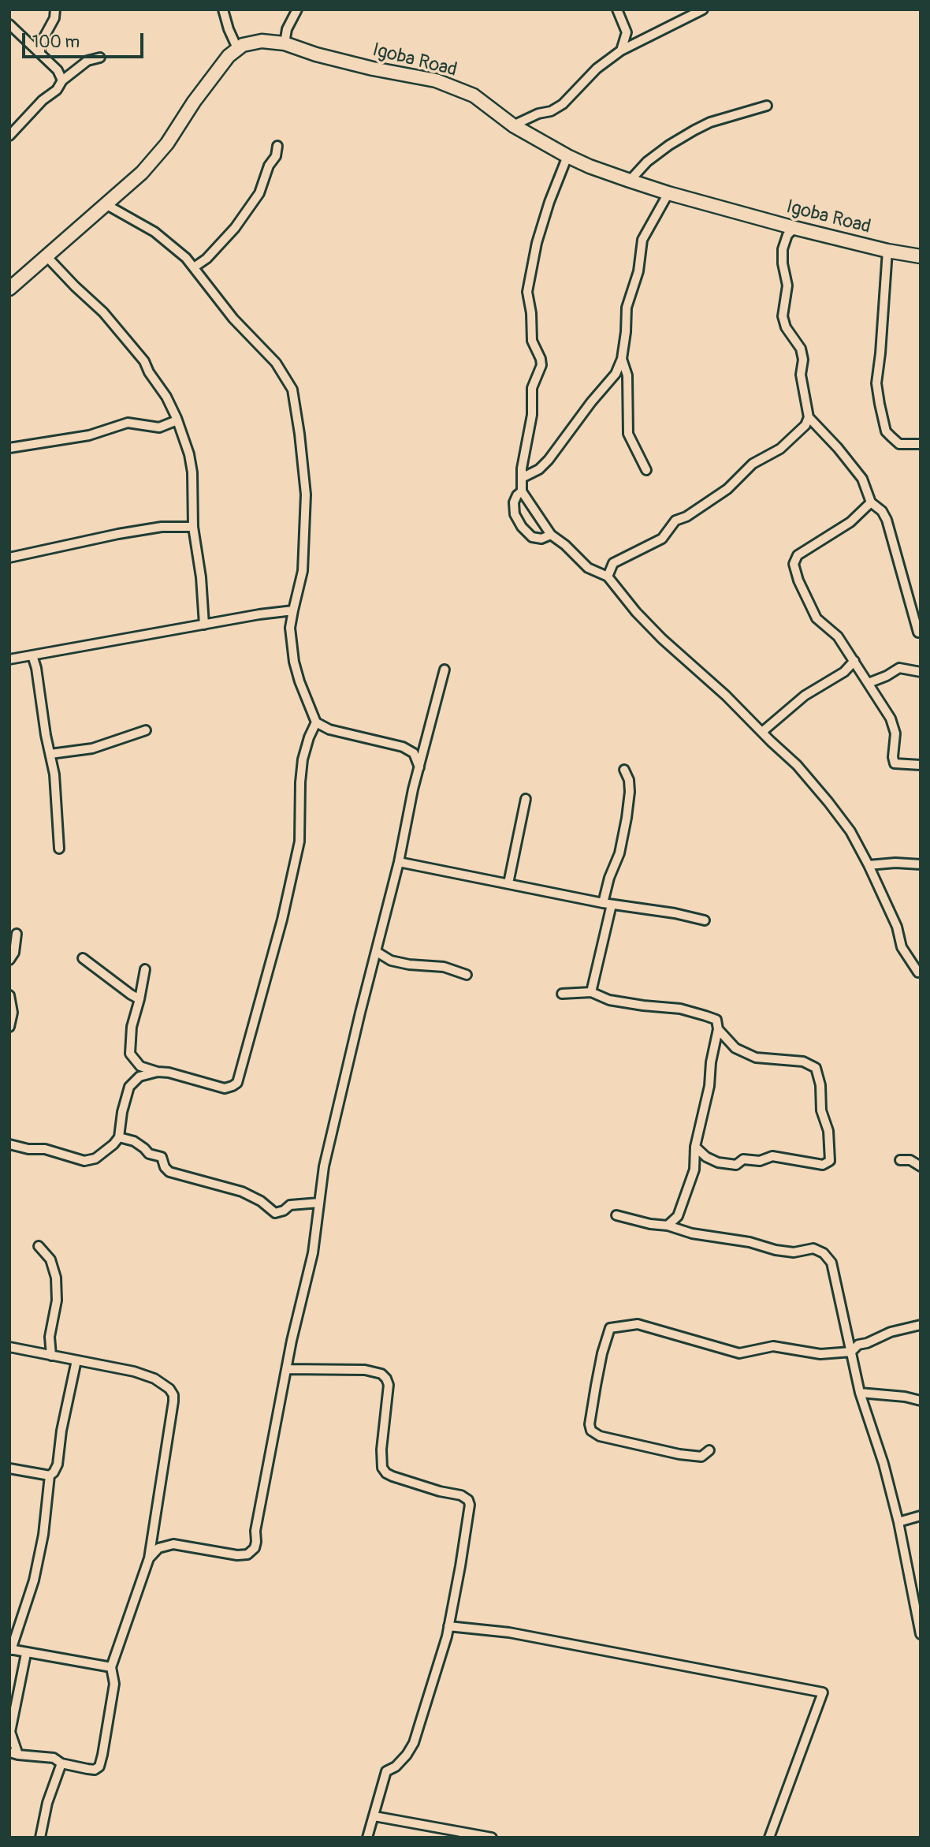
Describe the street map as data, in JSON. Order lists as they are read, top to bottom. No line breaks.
{"streets":{"street":["Igoba Road"]},"scale_bar":"100 m"}
